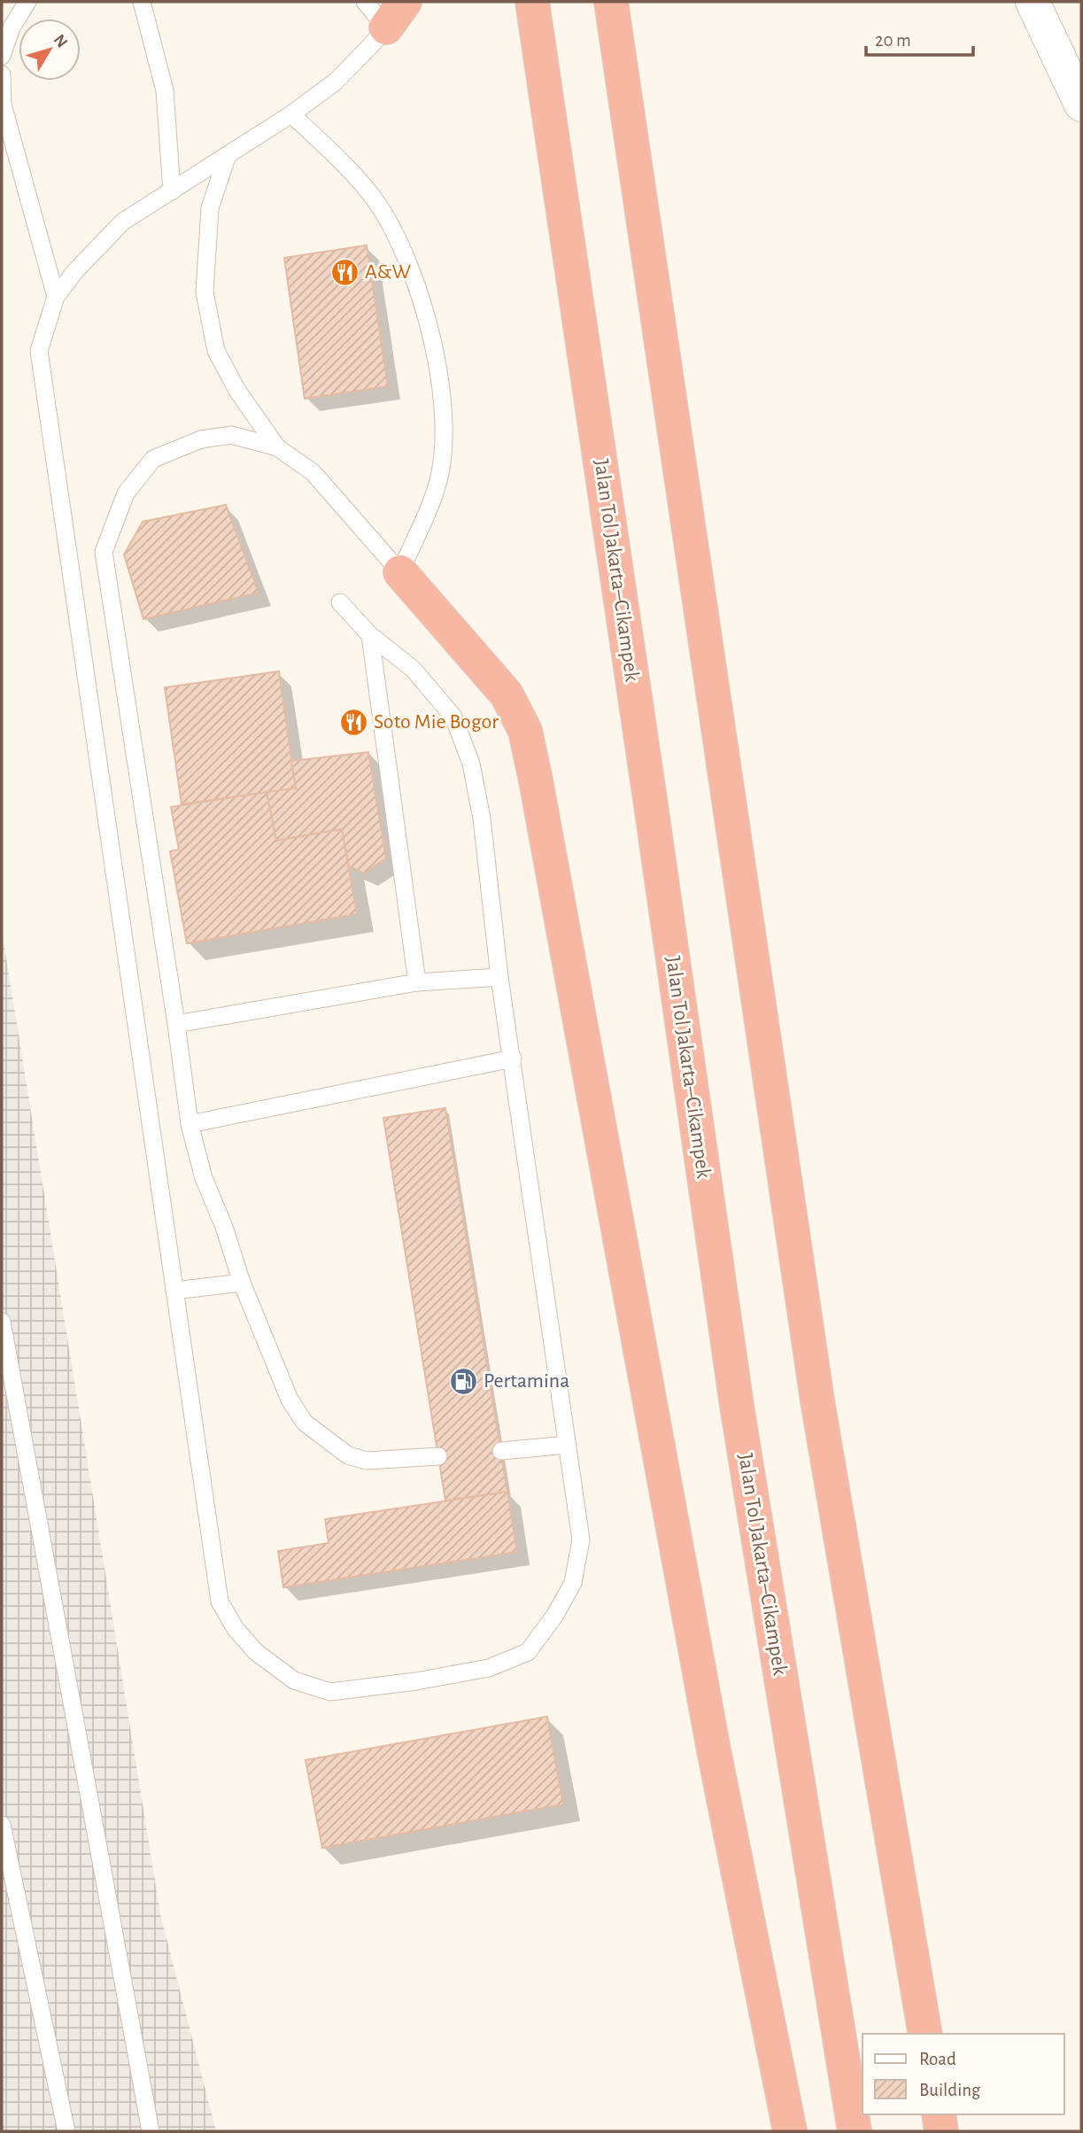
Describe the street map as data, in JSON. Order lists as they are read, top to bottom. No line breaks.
{"streets":{"highway":["Jalan Tol Jakarta–Cikampek"]},"places":{"restaurant":["A&W","Soto Mie Bogor"],"fuel station":["Pertamina"]},"legend":["Road","Building"],"scale_bar":"20 m","north":"top right"}
